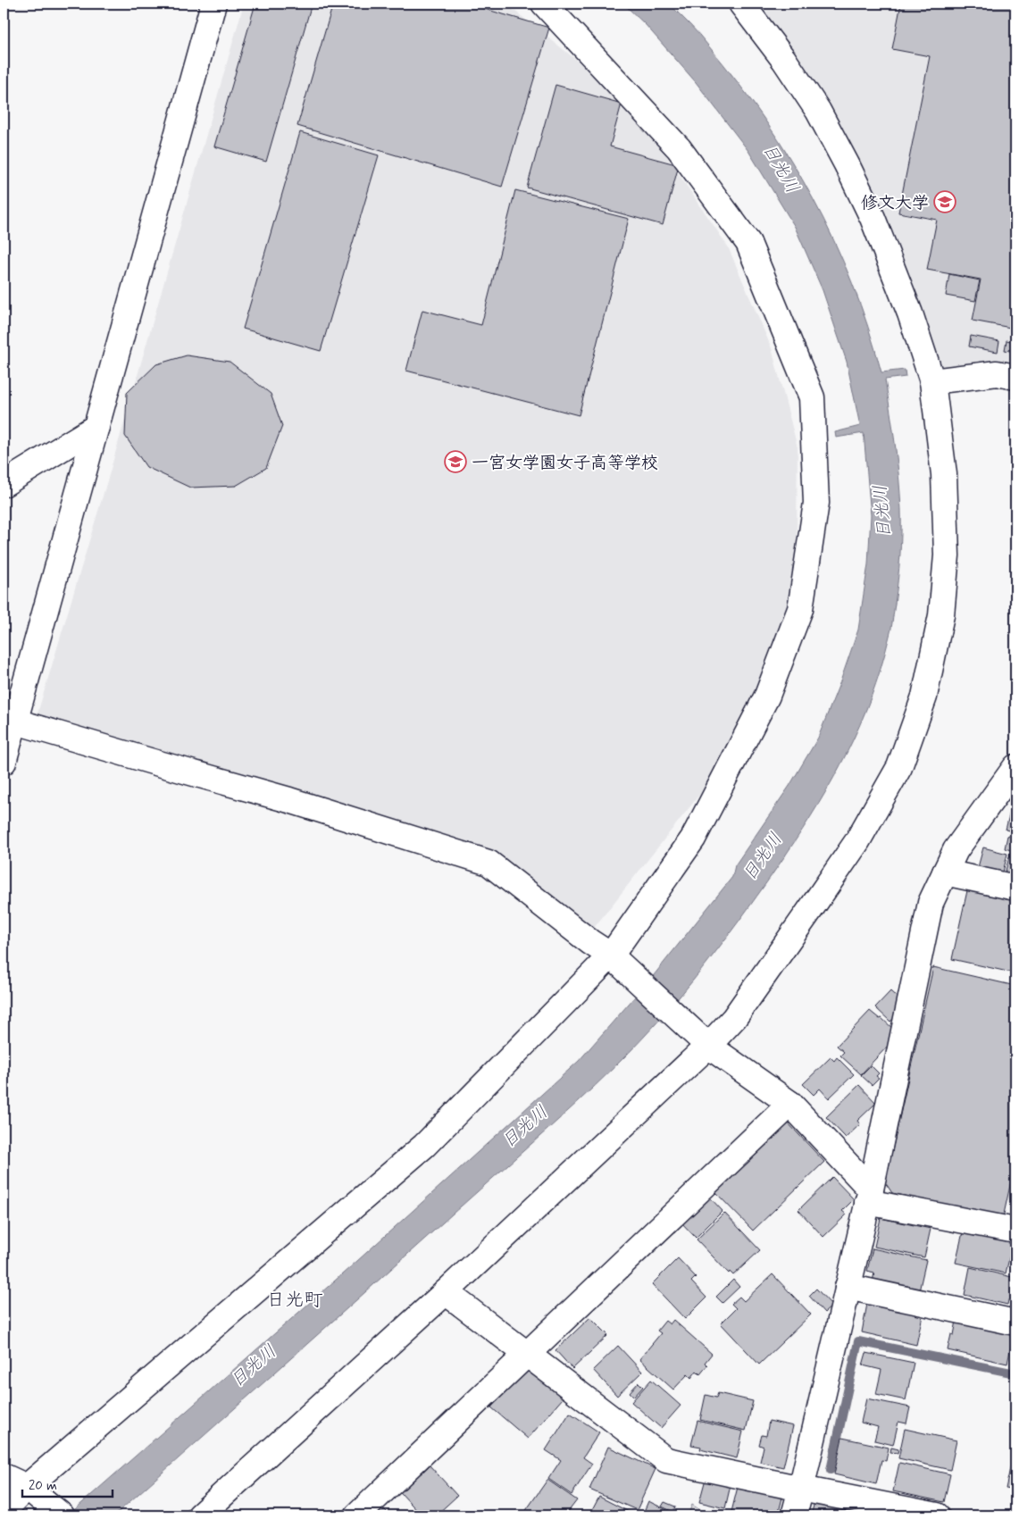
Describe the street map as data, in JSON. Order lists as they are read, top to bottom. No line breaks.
{"districts":["日光町"],"water":["日光川"],"places":{"school or university":["修文大学","一宮女学園女子高等学校"]},"scale_bar":"20 m"}
